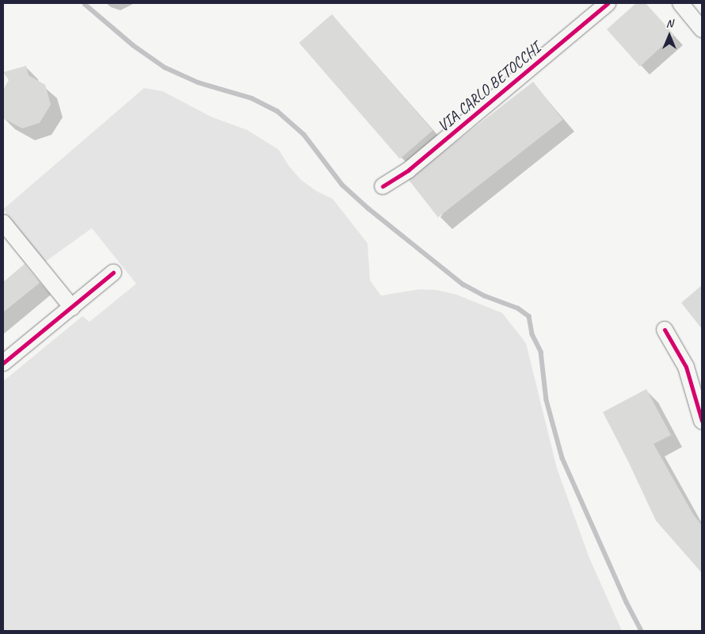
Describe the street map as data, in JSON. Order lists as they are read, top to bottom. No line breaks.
{"streets":{"street":["VIA CARLO BETOCCHI"]},"north":"top"}
